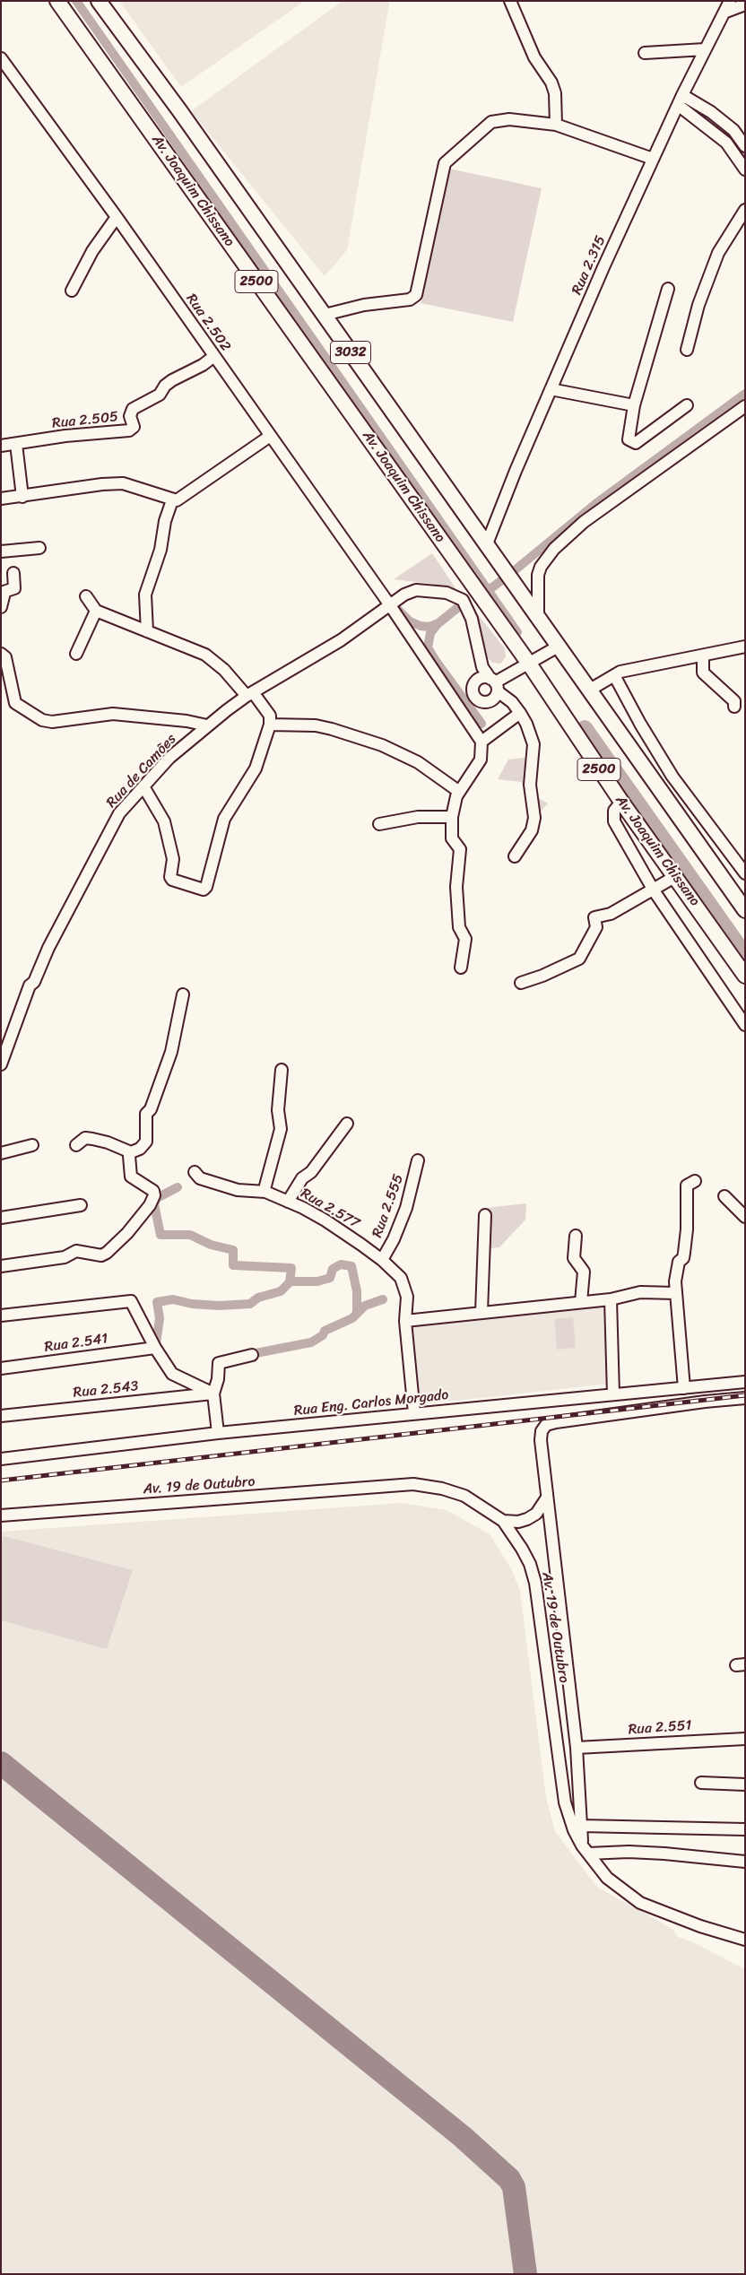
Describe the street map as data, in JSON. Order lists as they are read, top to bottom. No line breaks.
{"streets":{"main road":["Av. Joaquim Chissano","2500","3032"],"street":["Rua 2.315","Rua 2.502","Rua 2.505","Rua de Camões","Rua 2.555","Rua 2.577","Rua 2.541","Rua 2.543","Rua Eng. Carlos Morgado","Av. 19 de Outubro","Rua 2.551"]},"crossings":[["Rua 2.315","3032"],["2500","3032"],["Rua 2.502","Rua 2.505"],["Rua 2.502","Rua de Camões"],["Rua 2.555","Rua 2.577"],["Rua 2.577","Rua Eng. Carlos Morgado"]]}
